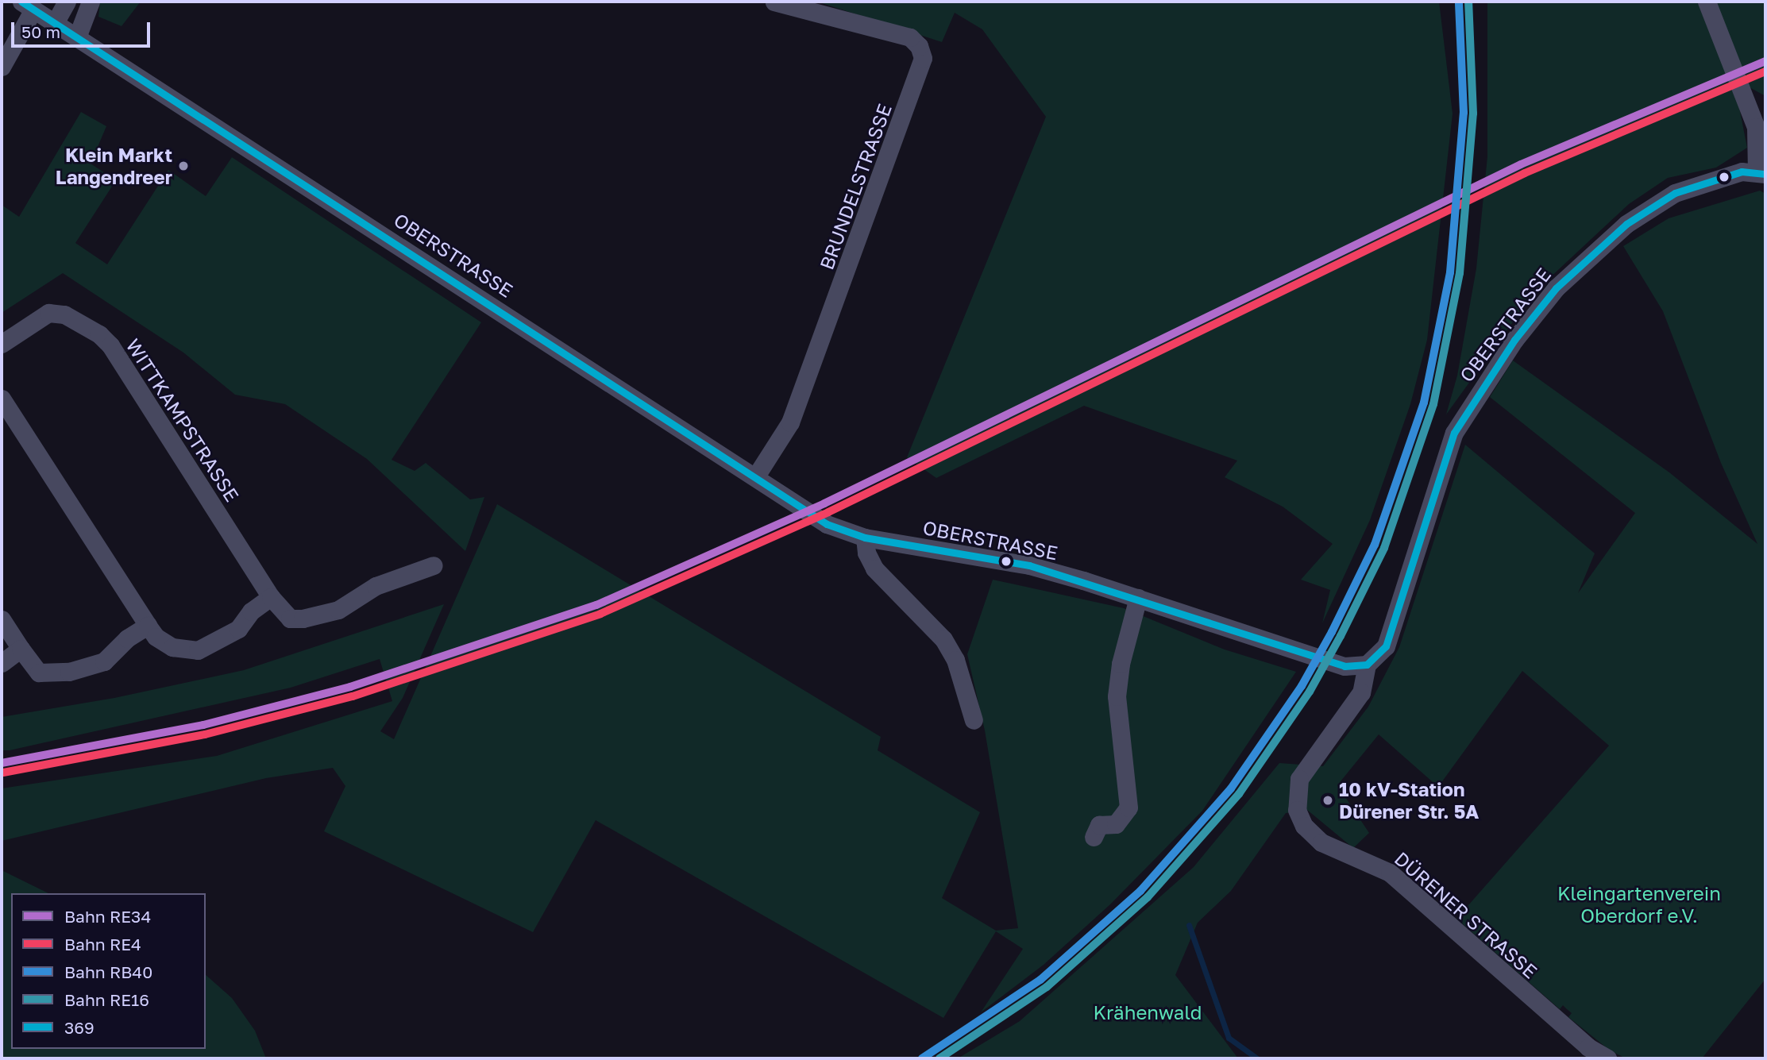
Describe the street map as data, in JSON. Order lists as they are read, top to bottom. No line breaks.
{"streets":{"street":["BRUNDELSTRASSE","OBERSTRASSE","WITTKAMPSTRASSE","DÜRENER STRASSE"]},"crossings":[["BRUNDELSTRASSE","OBERSTRASSE"],["OBERSTRASSE","DÜRENER STRASSE"]],"parks":["Kleingartenverein Oberdorf e.V.","Krähenwald"],"places":["Klein Markt Langendreer","10 kV-Station Dürener Str. 5A"],"lines":["rail line RB40","rail line RE16","transit line 369","rail line RE34","rail line RE4"],"legend":["Bahn RE34","Bahn RE4","Bahn RB40","Bahn RE16","369"],"scale_bar":"50 m"}
